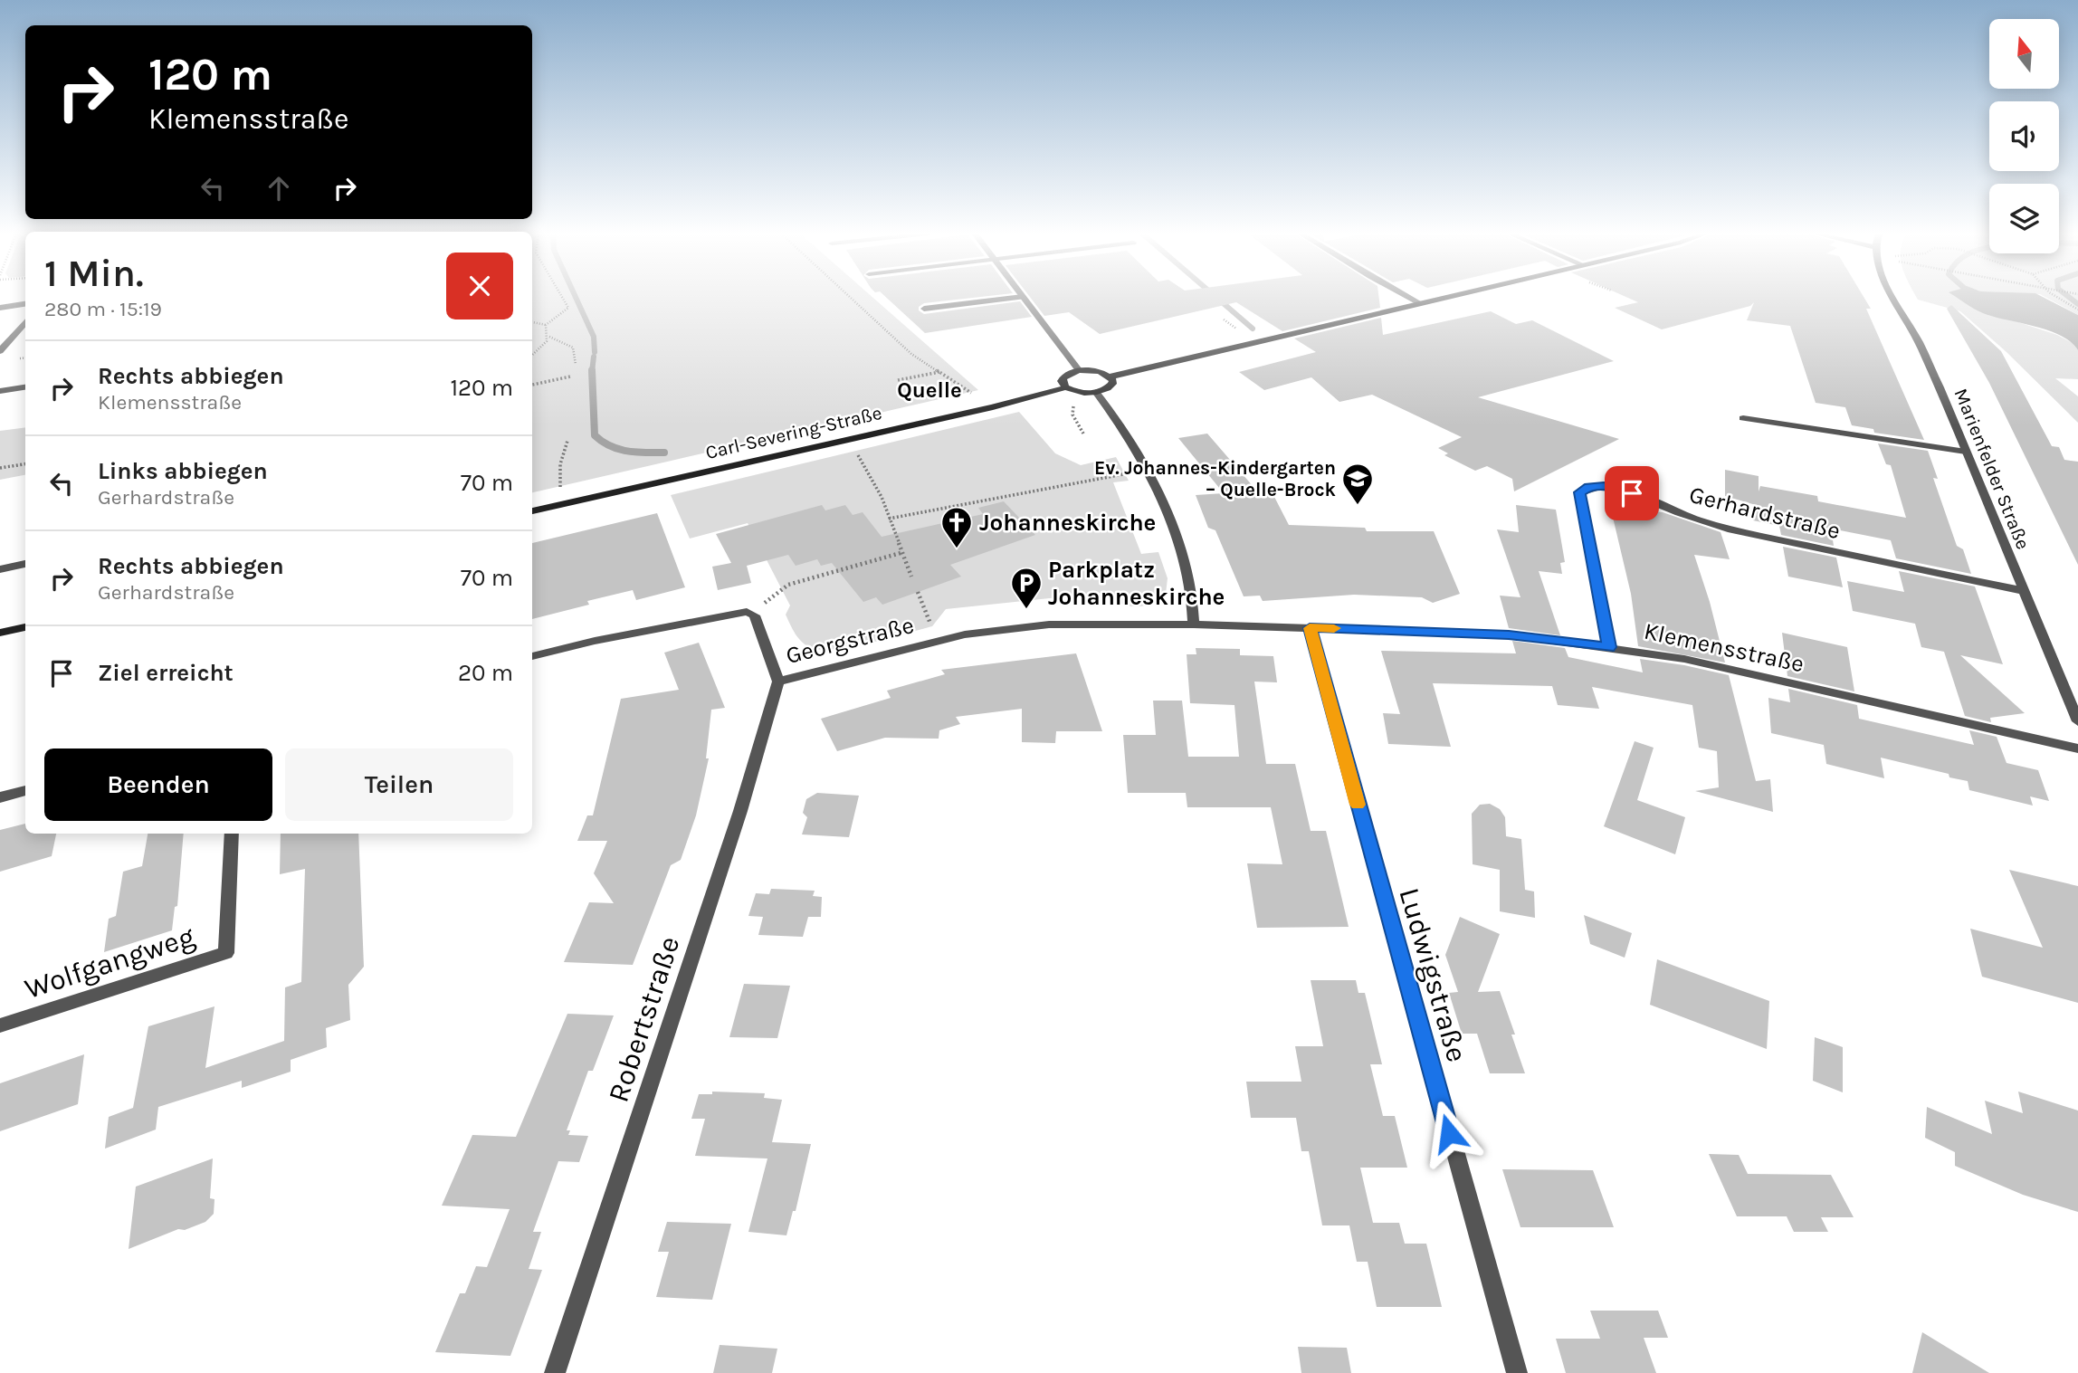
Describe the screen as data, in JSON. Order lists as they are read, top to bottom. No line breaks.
{"streets":{"street":["Carl-Severing-Straße","Marienfelder Straße","Gerhardstraße","Georgstraße","Klemensstraße","Wolfgangweg","Ludwigstraße","Robertstraße"]},"crossings":[["Marienfelder Straße","Gerhardstraße"],["Gerhardstraße","Klemensstraße"],["Georgstraße","Klemensstraße"],["Georgstraße","Robertstraße"],["Klemensstraße","Ludwigstraße"]],"districts":["Quelle"],"places":{"school or university":["Ev. Johannes-Kindergarten – Quelle-Brock"],"church":["Johanneskirche"],"parking":["Parkplatz Johanneskirche"]},"north":"top","page":{"turn":["120 m","Klemensstraße"],"heading":["1 Min.","280 m · 15:19"],"list":[{"name":"Rechts abbiegen","note":"Klemensstraße","value":"120 m"},{"name":"Links abbiegen","note":"Gerhardstraße","value":"70 m"},{"name":"Rechts abbiegen","note":"Gerhardstraße","value":"70 m"},{"name":"Ziel erreicht","value":"20 m"}],"buttons":["Beenden","Teilen"]}}
